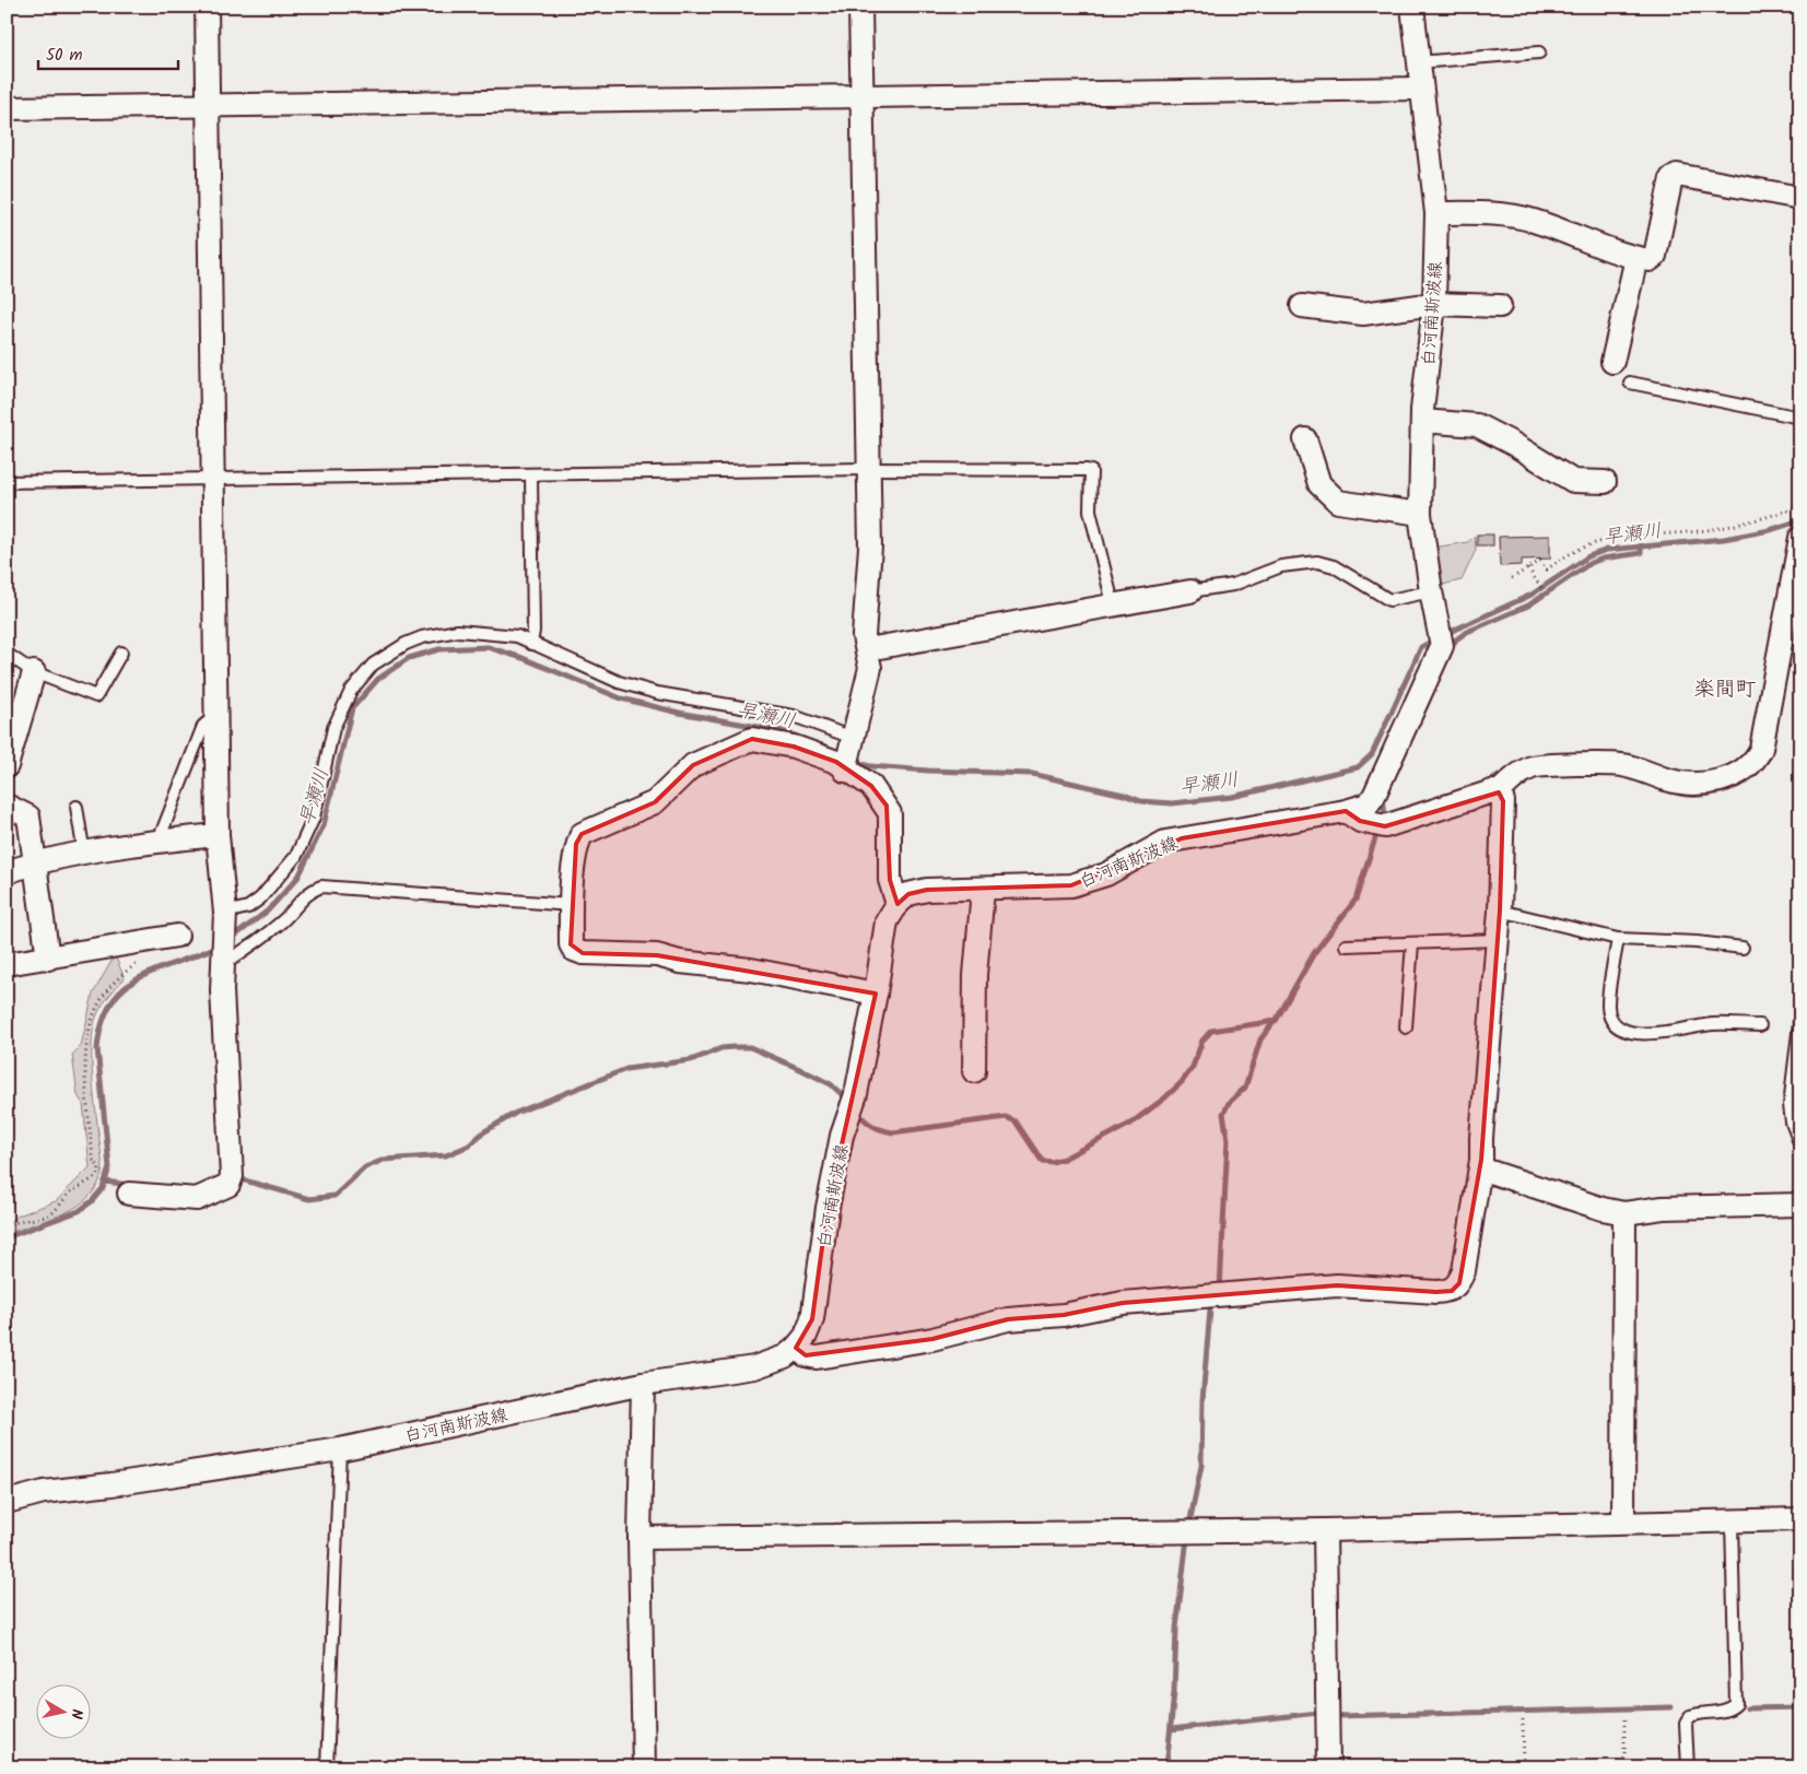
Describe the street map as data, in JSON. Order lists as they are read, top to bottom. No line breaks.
{"streets":{"street":["白河南斯波線"]},"districts":["楽間町"],"water":["早瀬川"],"scale_bar":"50 m","north":"right"}
